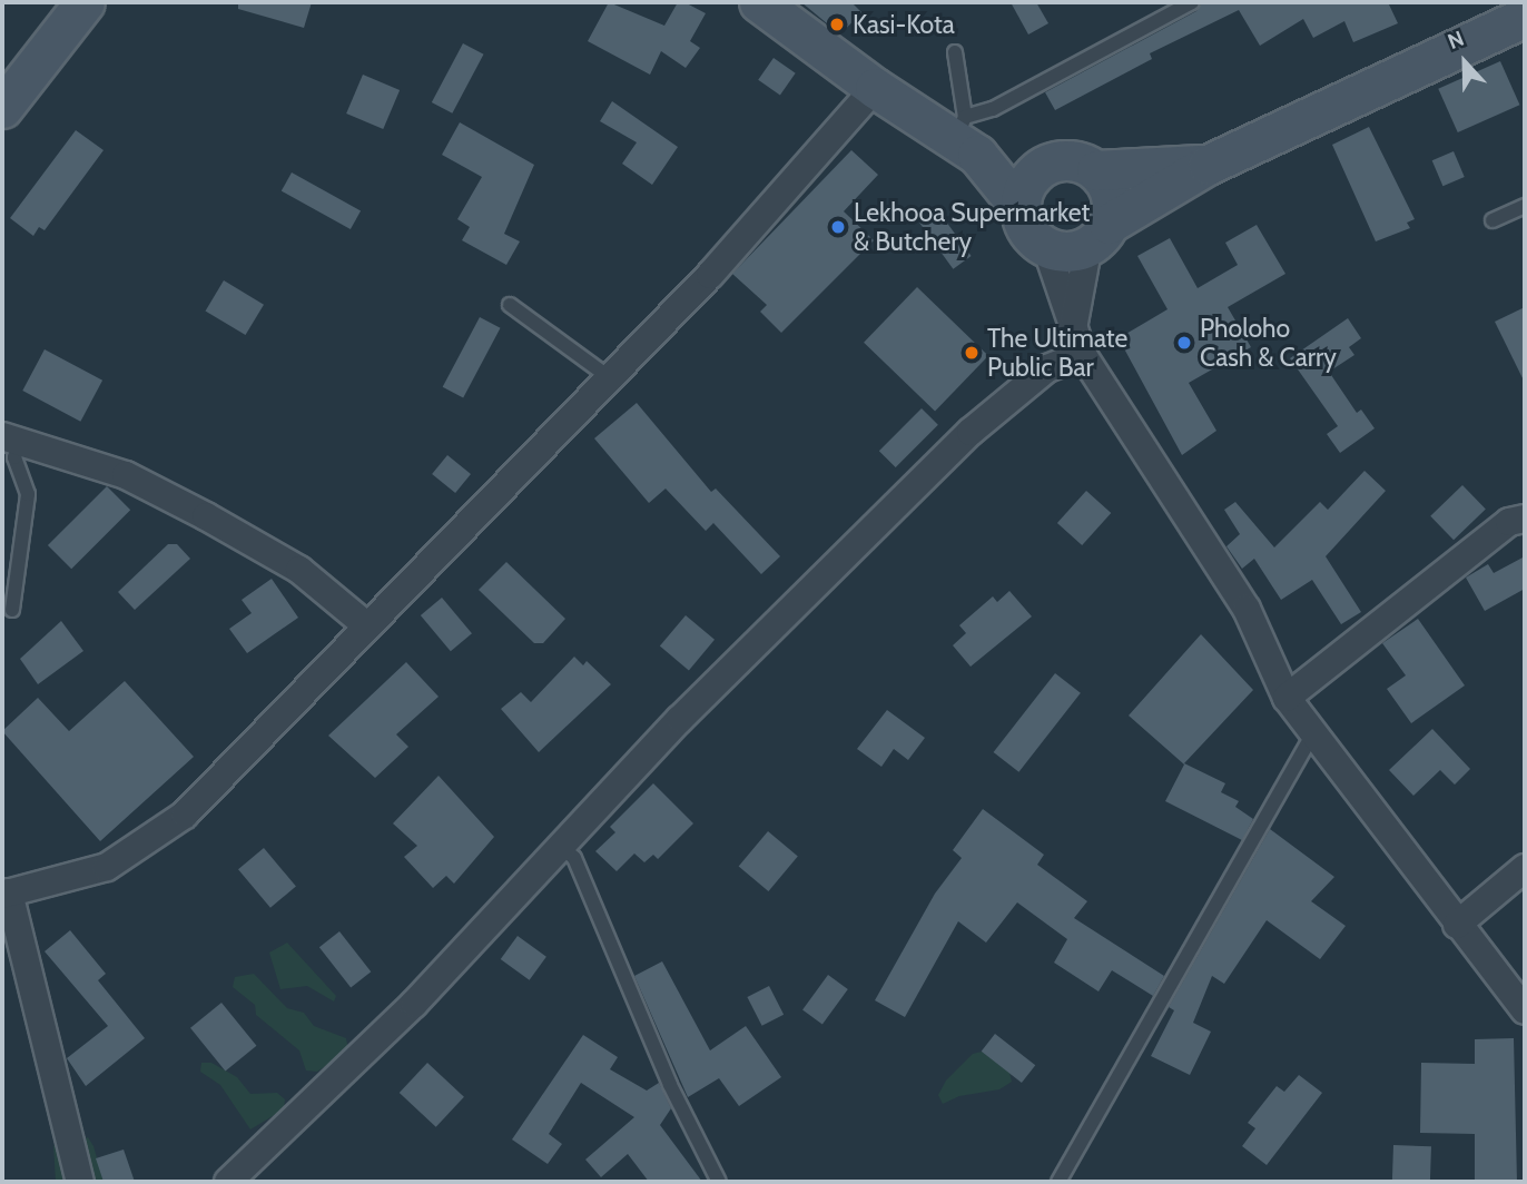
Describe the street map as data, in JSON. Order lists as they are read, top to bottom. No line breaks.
{"places":["Kasi-Kota","Lekhooa Supermarket & Butchery","Pholoho Cash & Carry","The Ultimate Public Bar"],"north":"top"}
